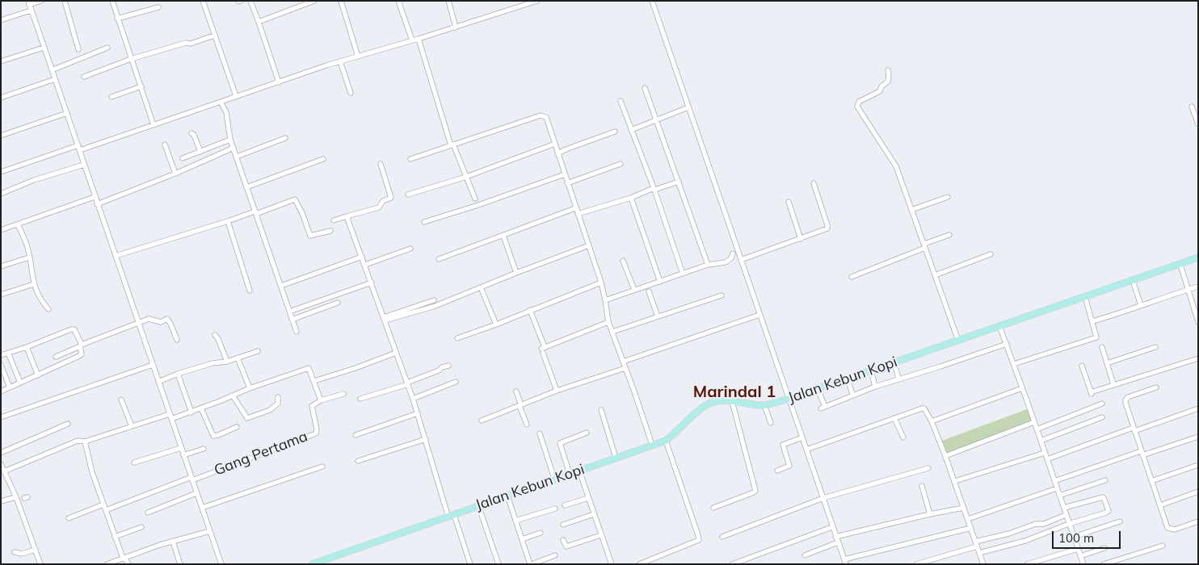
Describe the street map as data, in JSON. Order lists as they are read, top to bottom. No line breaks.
{"streets":{"main road":["Jalan Kebun Kopi"],"street":["Gang Pertama"]},"districts":["Marindal 1"],"scale_bar":"100 m"}
